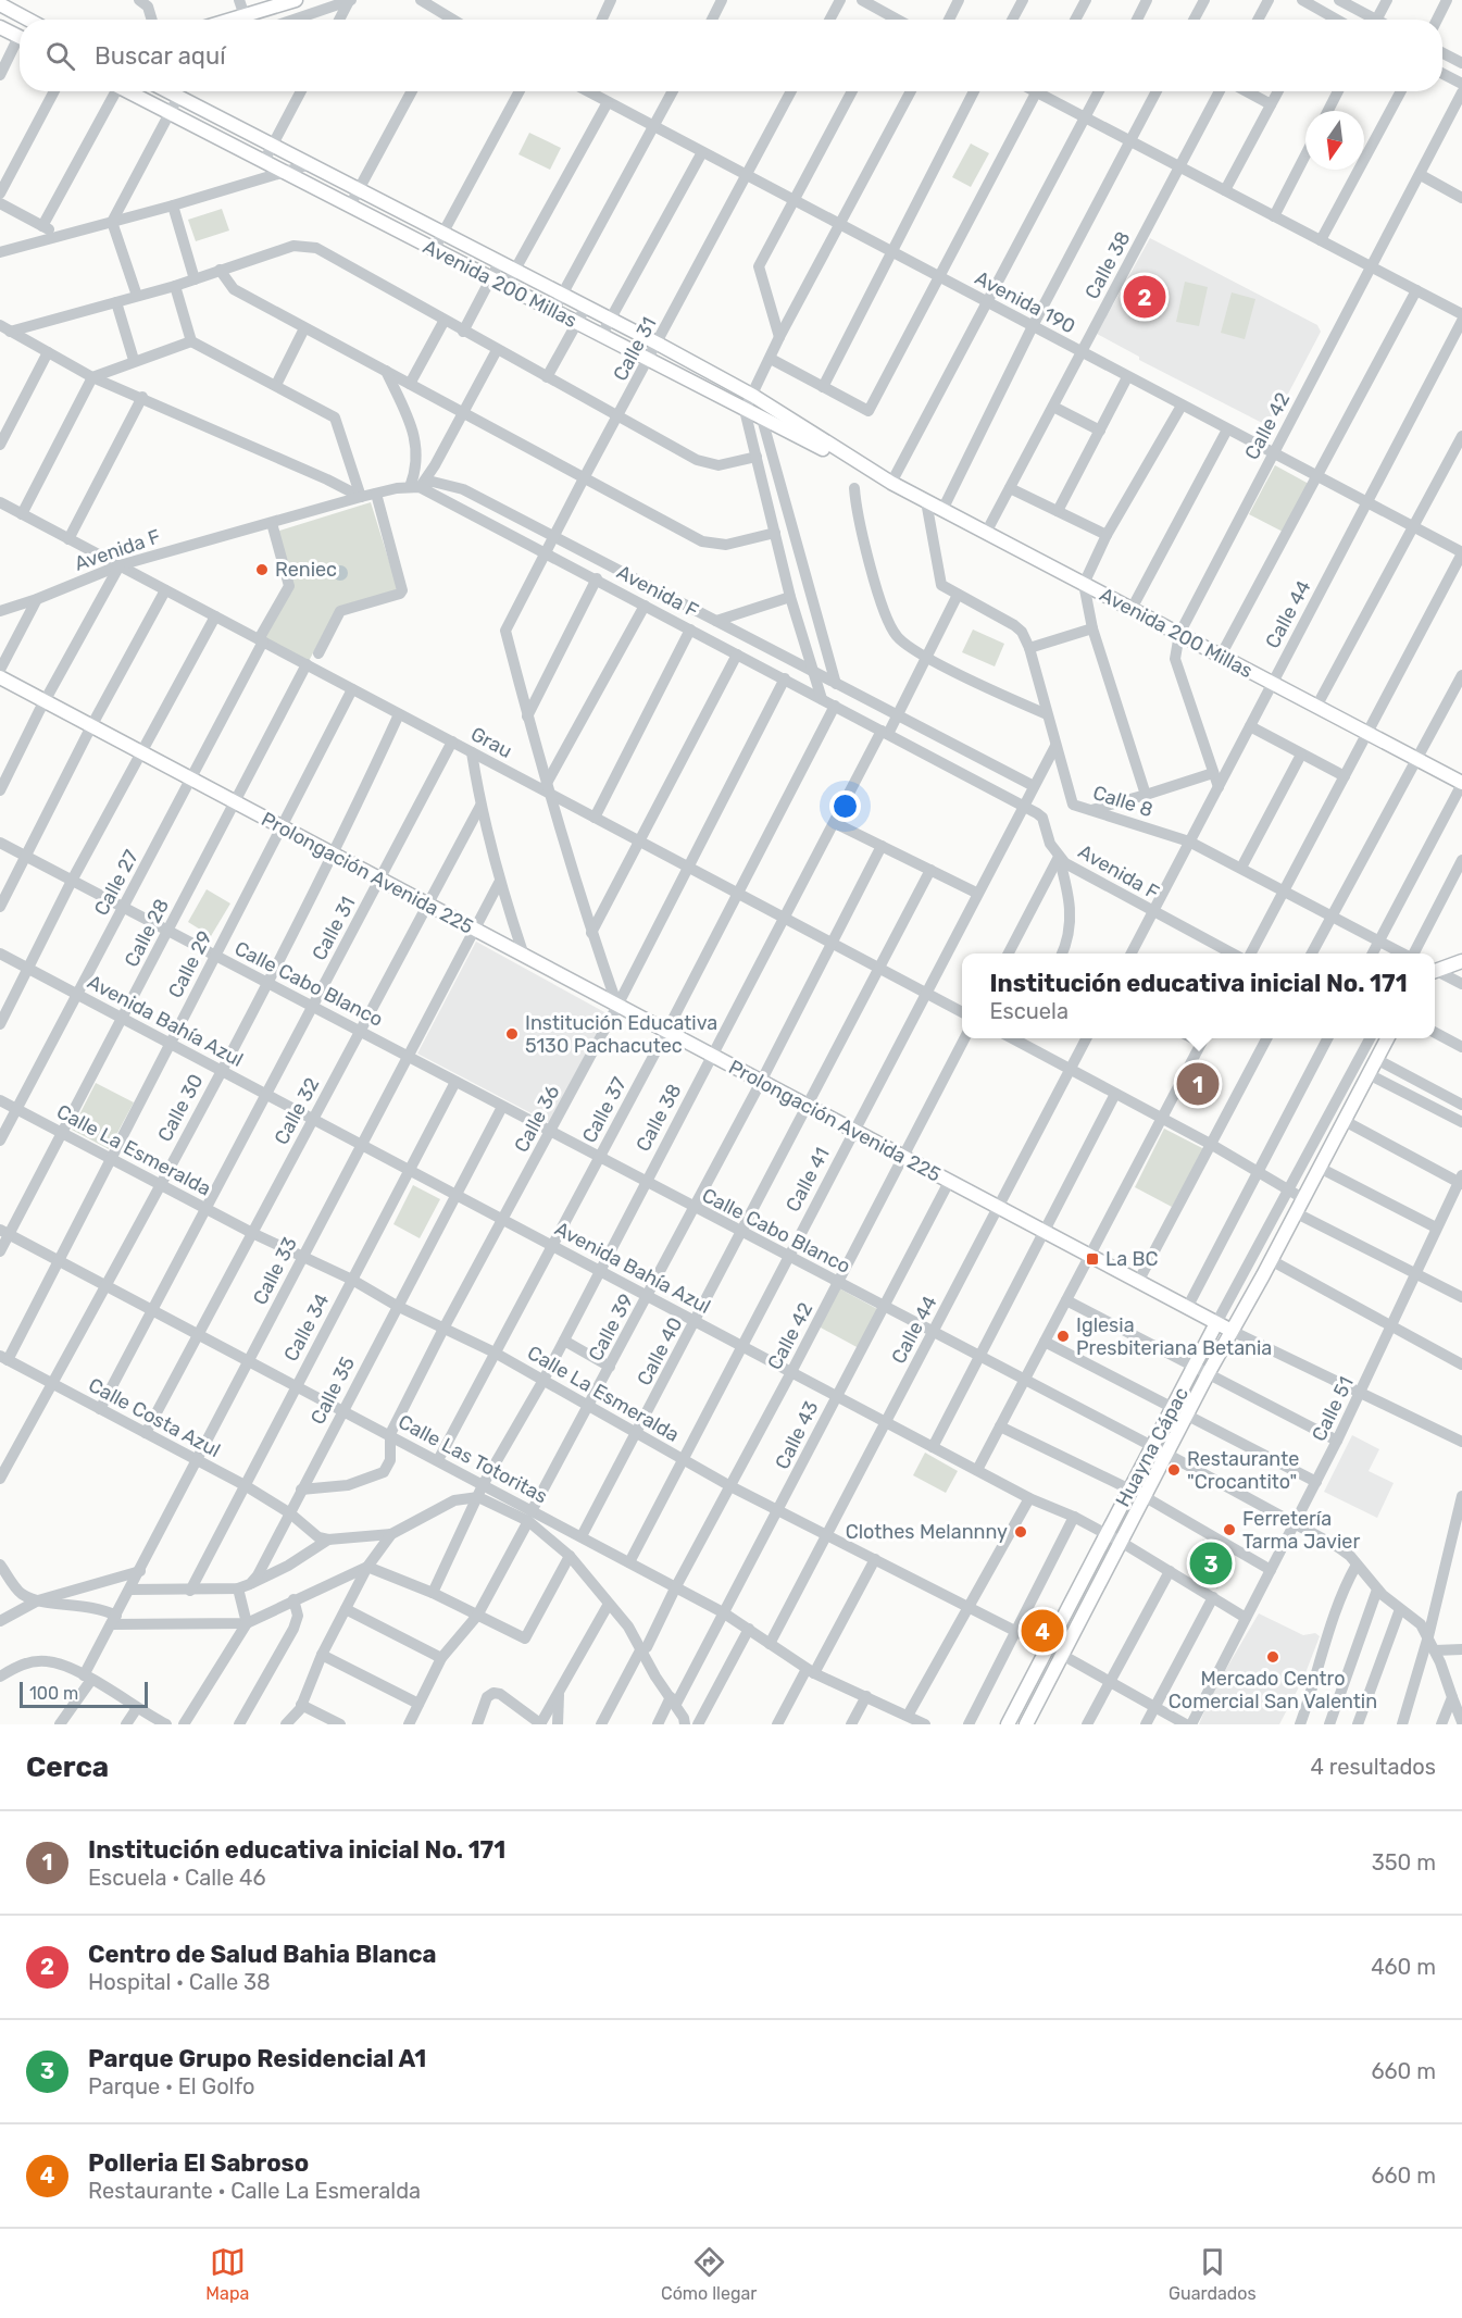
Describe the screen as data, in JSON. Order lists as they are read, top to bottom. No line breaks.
{"streets":{"main road":["Avenida 200 Millas","Prolongación Avenida 225","Huayna Cápac"],"street":["Calle 38","Avenida 190","Calle 31","Calle 42","Avenida F","Calle 44","Grau","Calle 8","Calle 27","Calle 28","Calle 29","Calle Cabo Blanco","Avenida Bahía Azul","Calle 30","Calle 37","Calle 32","Calle 36","Calle La Esmeralda","Calle 41","Calle 33","Calle 34","Calle 39","Calle 40","Calle 35","Calle 51","Calle Costa Azul","Calle 43","Calle Las Totoritas"]},"crossings":[["Calle 38","Avenida 200 Millas"],["Calle 38","Avenida 190"],["Calle 38","Avenida F"],["Calle 38","Grau"],["Calle 38","Calle 8"],["Calle 38","Prolongación Avenida 225"],["Calle 38","Calle Cabo Blanco"],["Calle 38","Avenida Bahía Azul"],["Calle 38","Calle La Esmeralda"],["Calle 38","Calle Las Totoritas"],["Avenida 200 Millas","Calle 31"],["Avenida 200 Millas","Calle 42"],["Avenida 200 Millas","Calle 44"],["Avenida 200 Millas","Calle 8"],["Avenida 190","Calle 31"],["Avenida 190","Calle 42"],["Avenida 190","Calle 44"],["Calle 31","Avenida F"],["Calle 31","Grau"],["Calle 31","Prolongación Avenida 225"],["Calle 31","Calle Cabo Blanco"],["Calle 31","Avenida Bahía Azul"],["Calle 31","Calle La Esmeralda"],["Calle 31","Calle Costa Azul"],["Calle 31","Calle Las Totoritas"],["Calle 42","Calle 44"],["Calle 42","Prolongación Avenida 225"],["Calle 42","Calle Cabo Blanco"],["Calle 42","Avenida Bahía Azul"],["Calle 42","Calle La Esmeralda"],["Calle 42","Calle Las Totoritas"],["Avenida F","Calle 44"],["Avenida F","Grau"],["Avenida F","Calle 27"],["Avenida F","Calle 37"],["Avenida F","Calle 36"],["Avenida F","Calle 41"],["Calle 44","Calle 8"],["Calle 44","Prolongación Avenida 225"],["Calle 44","Calle Cabo Blanco"],["Calle 44","Avenida Bahía Azul"],["Calle 44","Calle La Esmeralda"],["Calle 44","Calle Las Totoritas"],["Grau","Calle 27"],["Grau","Calle 28"],["Grau","Calle 29"],["Grau","Calle 30"],["Grau","Calle 37"],["Grau","Calle 36"],["Grau","Calle 41"],["Grau","Calle 39"],["Grau","Calle 40"],["Calle 8","Calle 41"],["Prolongación Avenida 225","Calle 27"],["Prolongación Avenida 225","Calle 28"],["Prolongación Avenida 225","Calle 29"],["Prolongación Avenida 225","Calle 30"],["Prolongación Avenida 225","Calle 37"],["Prolongación Avenida 225","Calle 32"],["Prolongación Avenida 225","Calle 36"],["Prolongación Avenida 225","Calle 41"],["Prolongación Avenida 225","Calle 33"],["Prolongación Avenida 225","Calle 39"],["Prolongación Avenida 225","Calle 40"],["Prolongación Avenida 225","Calle 51"],["Prolongación Avenida 225","Calle 43"],["Prolongación Avenida 225","Huayna Cápac"],["Calle 27","Calle Cabo Blanco"],["Calle 27","Avenida Bahía Azul"],["Calle 27","Calle La Esmeralda"],["Calle 28","Calle Cabo Blanco"],["Calle 28","Avenida Bahía Azul"],["Calle 28","Calle La Esmeralda"],["Calle 28","Calle Las Totoritas"],["Calle 29","Calle Cabo Blanco"],["Calle 29","Avenida Bahía Azul"],["Calle 29","Calle La Esmeralda"],["Calle 29","Calle Costa Azul"],["Calle 29","Calle Las Totoritas"],["Calle Cabo Blanco","Calle 30"],["Calle Cabo Blanco","Calle 37"],["Calle Cabo Blanco","Calle 32"],["Calle Cabo Blanco","Calle 36"],["Calle Cabo Blanco","Calle 41"],["Calle Cabo Blanco","Calle 33"],["Calle Cabo Blanco","Calle 34"],["Calle Cabo Blanco","Calle 39"],["Calle Cabo Blanco","Calle 40"],["Calle Cabo Blanco","Calle 35"],["Calle Cabo Blanco","Calle 51"],["Calle Cabo Blanco","Calle 43"],["Calle Cabo Blanco","Huayna Cápac"],["Avenida Bahía Azul","Calle 30"],["Avenida Bahía Azul","Calle 37"],["Avenida Bahía Azul","Calle 32"],["Avenida Bahía Azul","Calle 36"],["Avenida Bahía Azul","Calle 41"],["Avenida Bahía Azul","Calle 33"],["Avenida Bahía Azul","Calle 34"],["Avenida Bahía Azul","Calle 39"],["Avenida Bahía Azul","Calle 40"],["Avenida Bahía Azul","Calle 35"],["Avenida Bahía Azul","Calle 51"],["Avenida Bahía Azul","Calle 43"],["Avenida Bahía Azul","Huayna Cápac"],["Calle 30","Calle La Esmeralda"],["Calle 30","Calle Costa Azul"],["Calle 30","Calle Las Totoritas"],["Calle 37","Calle La Esmeralda"],["Calle 37","Calle Las Totoritas"],["Calle 32","Calle La Esmeralda"],["Calle 32","Calle Costa Azul"],["Calle 32","Calle Las Totoritas"],["Calle 36","Calle La Esmeralda"],["Calle 36","Calle Las Totoritas"],["Calle La Esmeralda","Calle 41"],["Calle La Esmeralda","Calle 33"],["Calle La Esmeralda","Calle 34"],["Calle La Esmeralda","Calle 39"],["Calle La Esmeralda","Calle 40"],["Calle La Esmeralda","Calle 35"],["Calle La Esmeralda","Calle 43"],["Calle La Esmeralda","Huayna Cápac"],["Calle 41","Calle Las Totoritas"],["Calle 33","Calle Costa Azul"],["Calle 33","Calle Las Totoritas"],["Calle 34","Calle Costa Azul"],["Calle 34","Calle Las Totoritas"],["Calle 39","Calle Las Totoritas"],["Calle 40","Calle Las Totoritas"],["Calle 35","Calle Costa Azul"],["Calle 35","Calle Las Totoritas"],["Calle 43","Calle Las Totoritas"]],"places":{"other":["Reniec","Institución Educativa 5130 Pachacutec","Iglesia Presbiteriana Betania","Restaurante \"Crocantito\"","Ferretería Tarma Javier","Clothes Melannny","Mercado Centro Comercial San Valentin"],"transit":["La BC"]},"scale_bar":"100 m","north":"bottom","page":{"search":"Buscar aquí","pins":["2","1","3","4"],"popup":["Institución educativa inicial No. 171","Escuela"],"scale":"100 m","heading":["Cerca","4 resultados"],"list":[{"mark":"1","name":"Institución educativa inicial No. 171","note":"Escuela · Calle 46","value":"350 m"},{"mark":"2","name":"Centro de Salud Bahia Blanca","note":"Hospital · Calle 38","value":"460 m"},{"mark":"3","name":"Parque Grupo Residencial A1","note":"Parque · El Golfo","value":"660 m"},{"mark":"4","name":"Polleria El Sabroso","note":"Restaurante · Calle La Esmeralda","value":"660 m"}],"nav":["Mapa","Cómo llegar","Guardados"]}}
